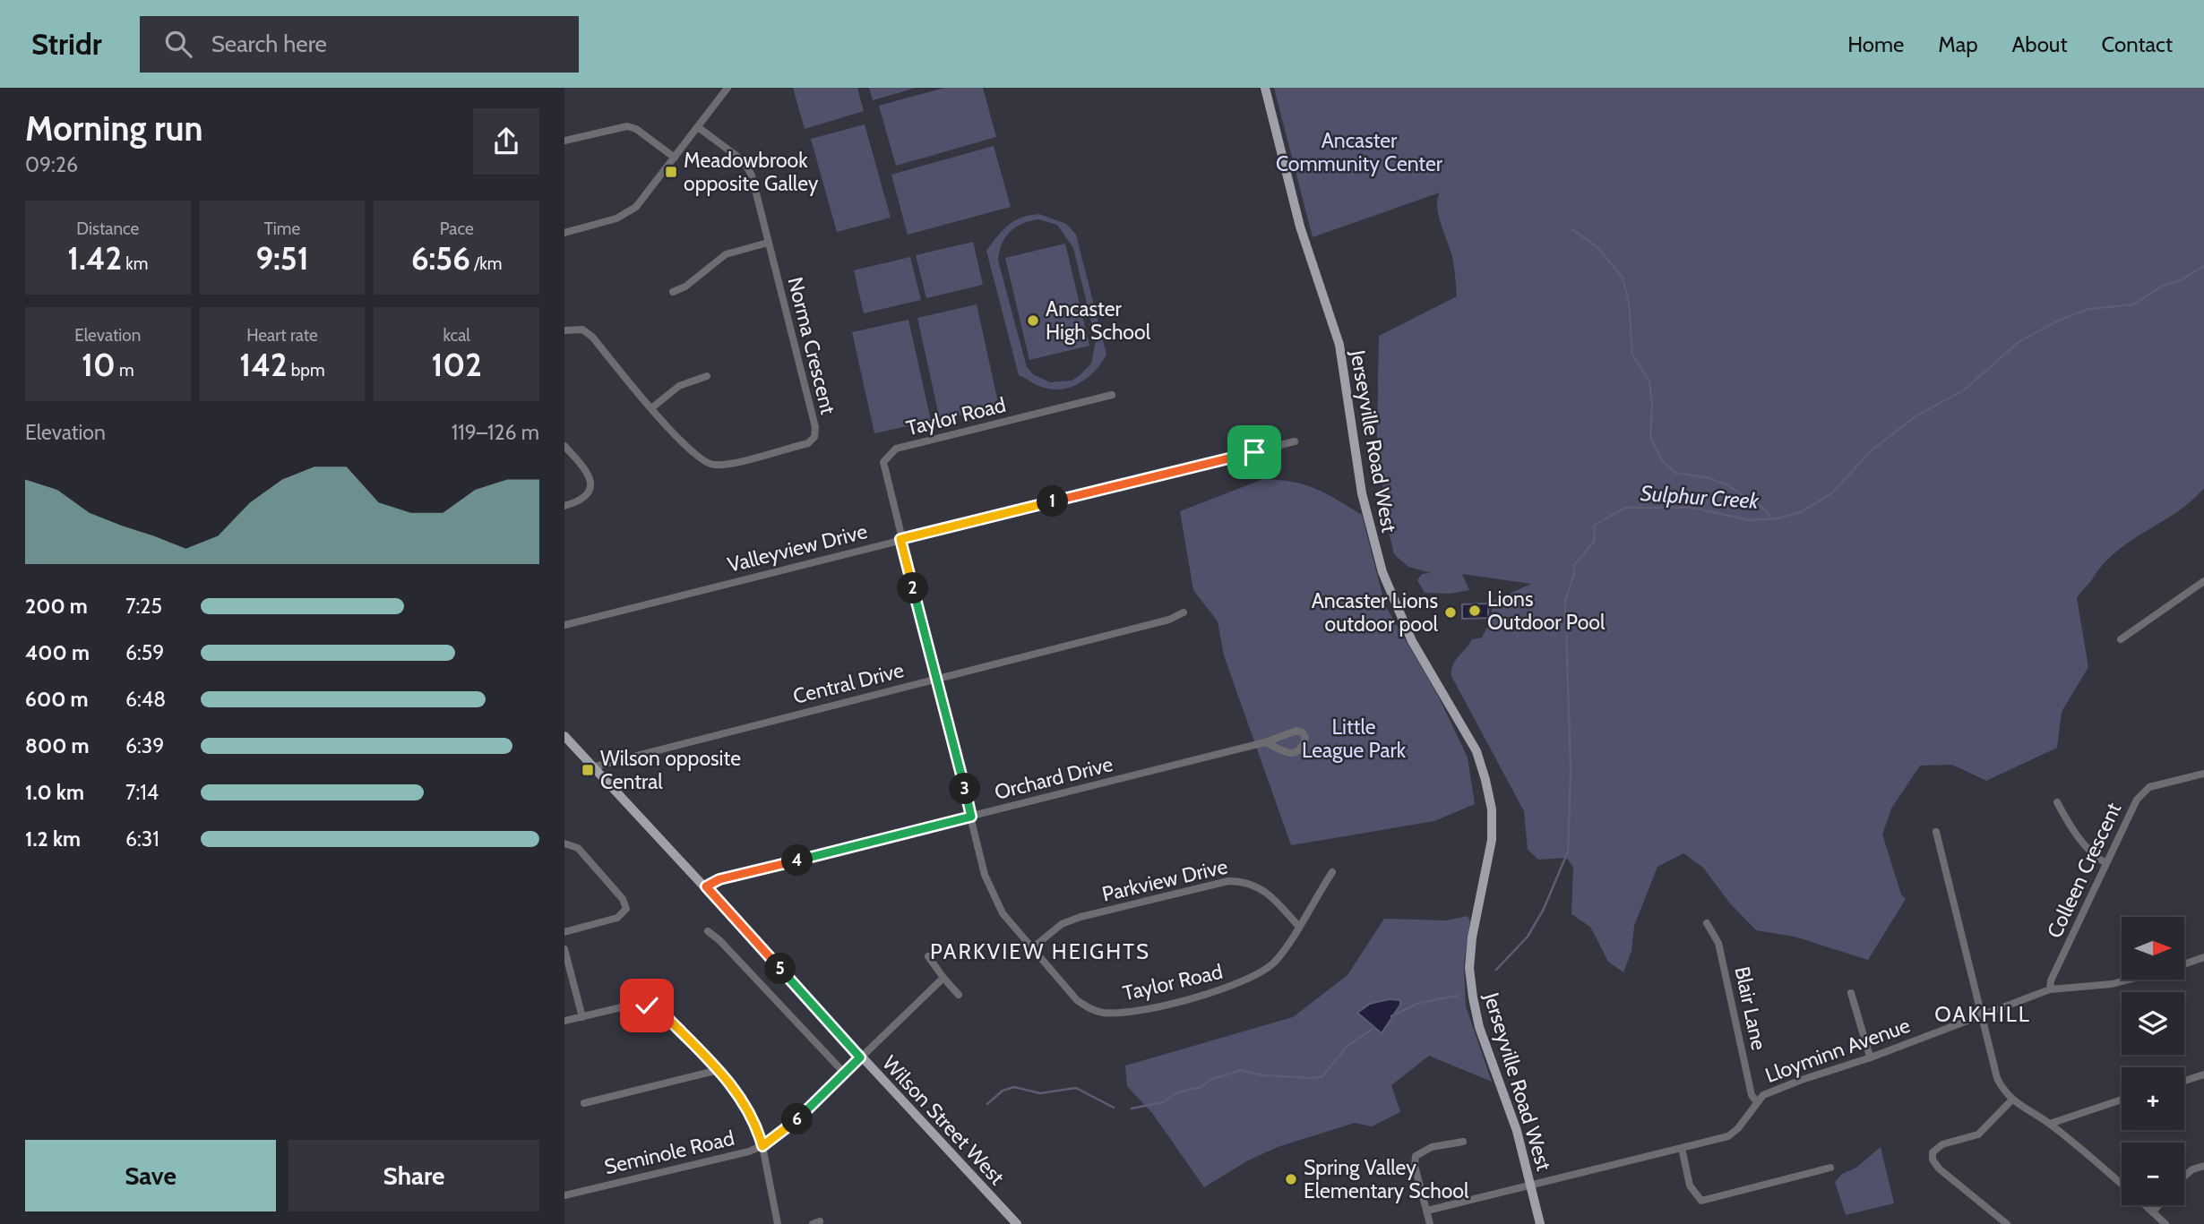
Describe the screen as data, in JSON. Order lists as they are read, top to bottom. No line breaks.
{"streets":{"main road":["Jerseyville Road West","Wilson Street West"],"street":["Norma Crescent","Taylor Road","Valleyview Drive","Central Drive","Orchard Drive","Colleen Crescent","Parkview Drive","Blair Lane","Lloyminn Avenue","Seminole Road"]},"crossings":[["Taylor Road","Valleyview Drive"],["Taylor Road","Central Drive"],["Taylor Road","Orchard Drive"],["Taylor Road","Parkview Drive"],["Jerseyville Road West","Lloyminn Avenue"],["Central Drive","Wilson Street West"],["Orchard Drive","Wilson Street West"],["Colleen Crescent","Lloyminn Avenue"],["Blair Lane","Lloyminn Avenue"],["Wilson Street West","Seminole Road"]],"districts":["PARKVIEW HEIGHTS","OAKHILL"],"water":["Sulphur Creek"],"parks":["Ancaster Community Center","Little League Park"],"places":{"transit":["Meadowbrook opposite Galley","Wilson opposite Central"],"other":["Ancaster High School","Lions Outdoor Pool","Ancaster Lions outdoor pool","Spring Valley Elementary School"]},"north":"right","page":{"header":"Stridr","search":"Search here","nav":["Home","Map","About","Contact"],"heading":["Morning run","09:26"],"stats":[["Distance","1.42 km"],["Time","9:51"],["Pace","6:56 /km"],["Elevation","10 m"],["Heart rate","142 bpm"],["kcal","102"]],"chart":["Elevation","119–126 m"],"pins":["1","2","3","4","5","6"],"list":[{"name":"200 m","note":"7:25"},{"name":"400 m","note":"6:59"},{"name":"600 m","note":"6:48"},{"name":"800 m","note":"6:39"},{"name":"1.0 km","note":"7:14"},{"name":"1.2 km","note":"6:31"}],"map_buttons":["+","−"],"buttons":["Save","Share"]}}
